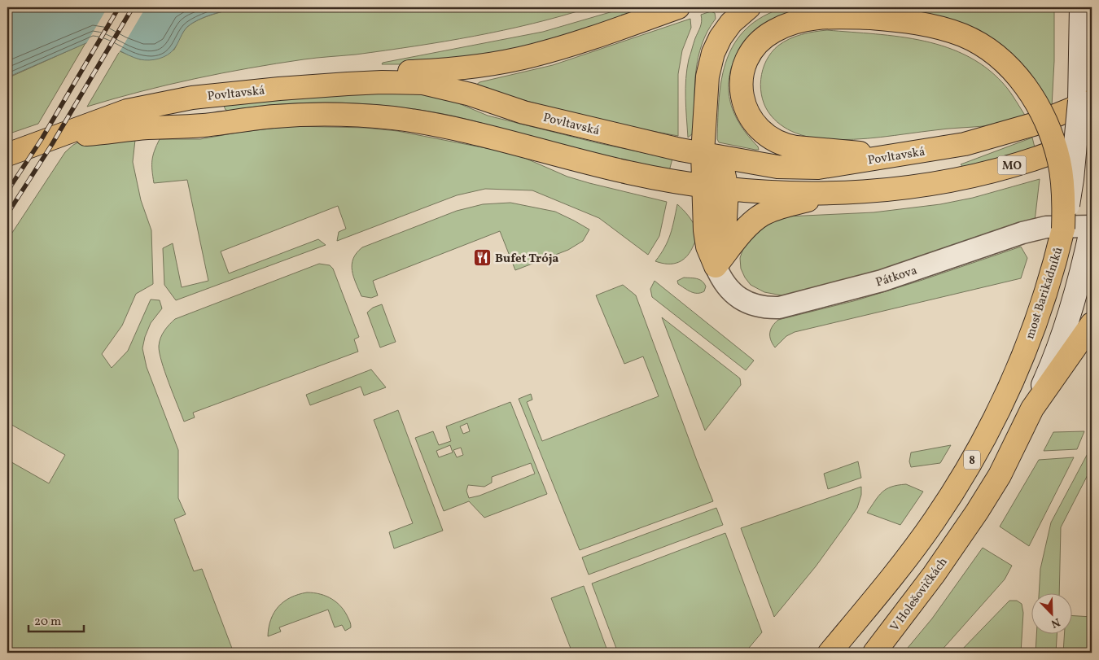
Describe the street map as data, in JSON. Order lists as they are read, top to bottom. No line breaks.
{"streets":{"main road":["Povltavská","MO","most Barikádníků","8","V Holešovičkách"],"street":["Pátkova"]},"places":{"restaurant":["Bufet Trója"]},"scale_bar":"20 m","north":"bottom right"}
